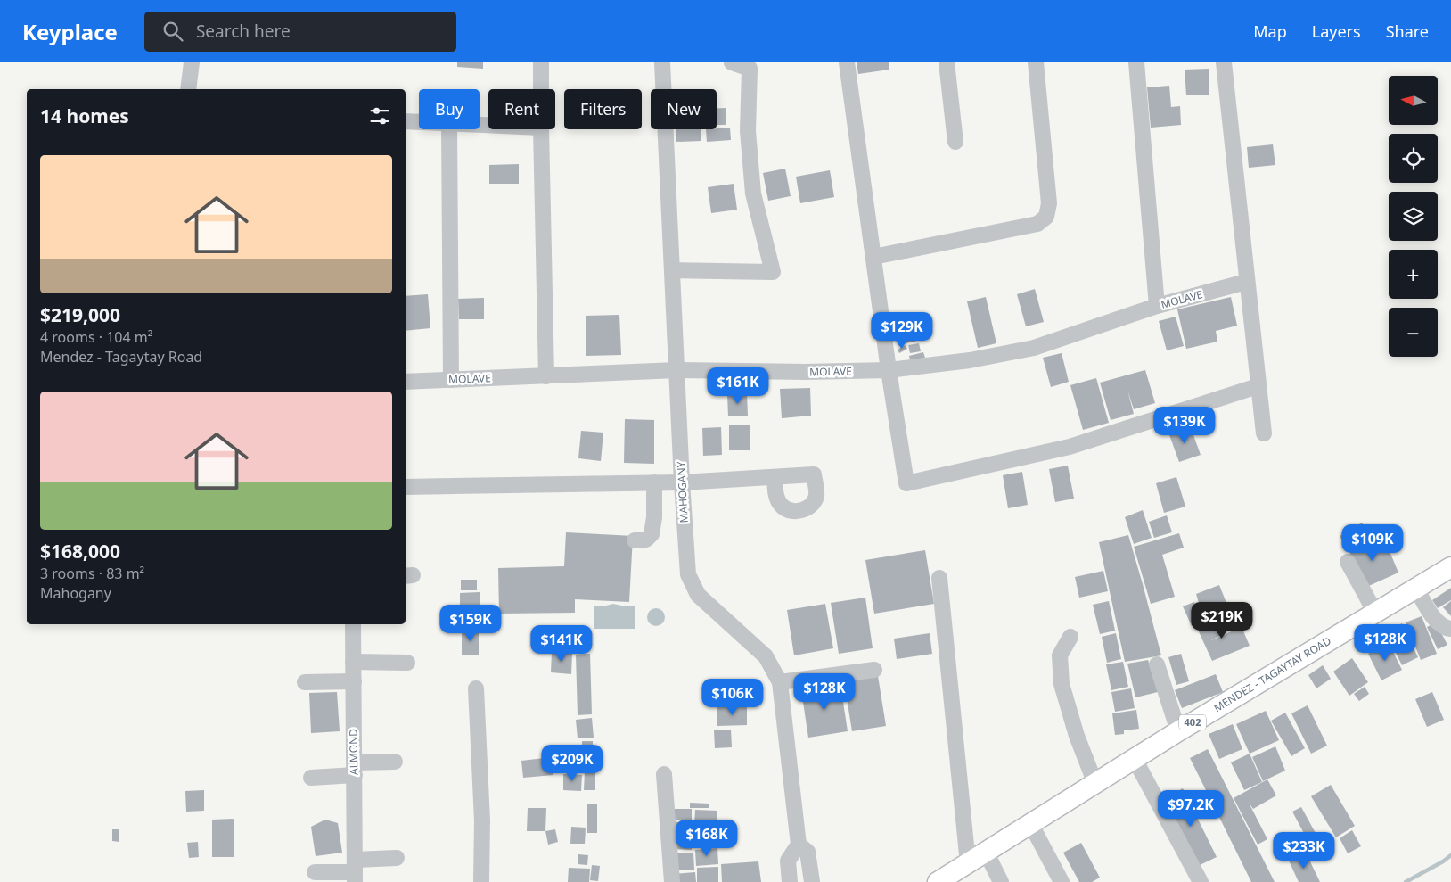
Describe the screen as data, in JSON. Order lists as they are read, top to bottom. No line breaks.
{"streets":{"main road":["MENDEZ - TAGAYTAY ROAD","402"],"street":["MOLAVE","MAHOGANY","ALMOND"]},"crossings":[["MOLAVE","MAHOGANY"]],"north":"left","page":{"header":"Keyplace","search":"Search here","nav":["Map","Layers","Share"],"map_buttons":["+","−"],"chip":["Buy","Rent","Filters","New"],"heading":"14 homes","list":[{"name":"$219,000","note":"4 rooms · 104 m² · Mendez - Tagaytay Road"},{"name":"$168,000","note":"3 rooms · 83 m² · Mahogany"}],"price":["$129K","$161K","$139K","$109K","$219K","$159K","$128K","$141K","$128K","$106K","$209K","$97.2K","$168K","$233K"]}}
